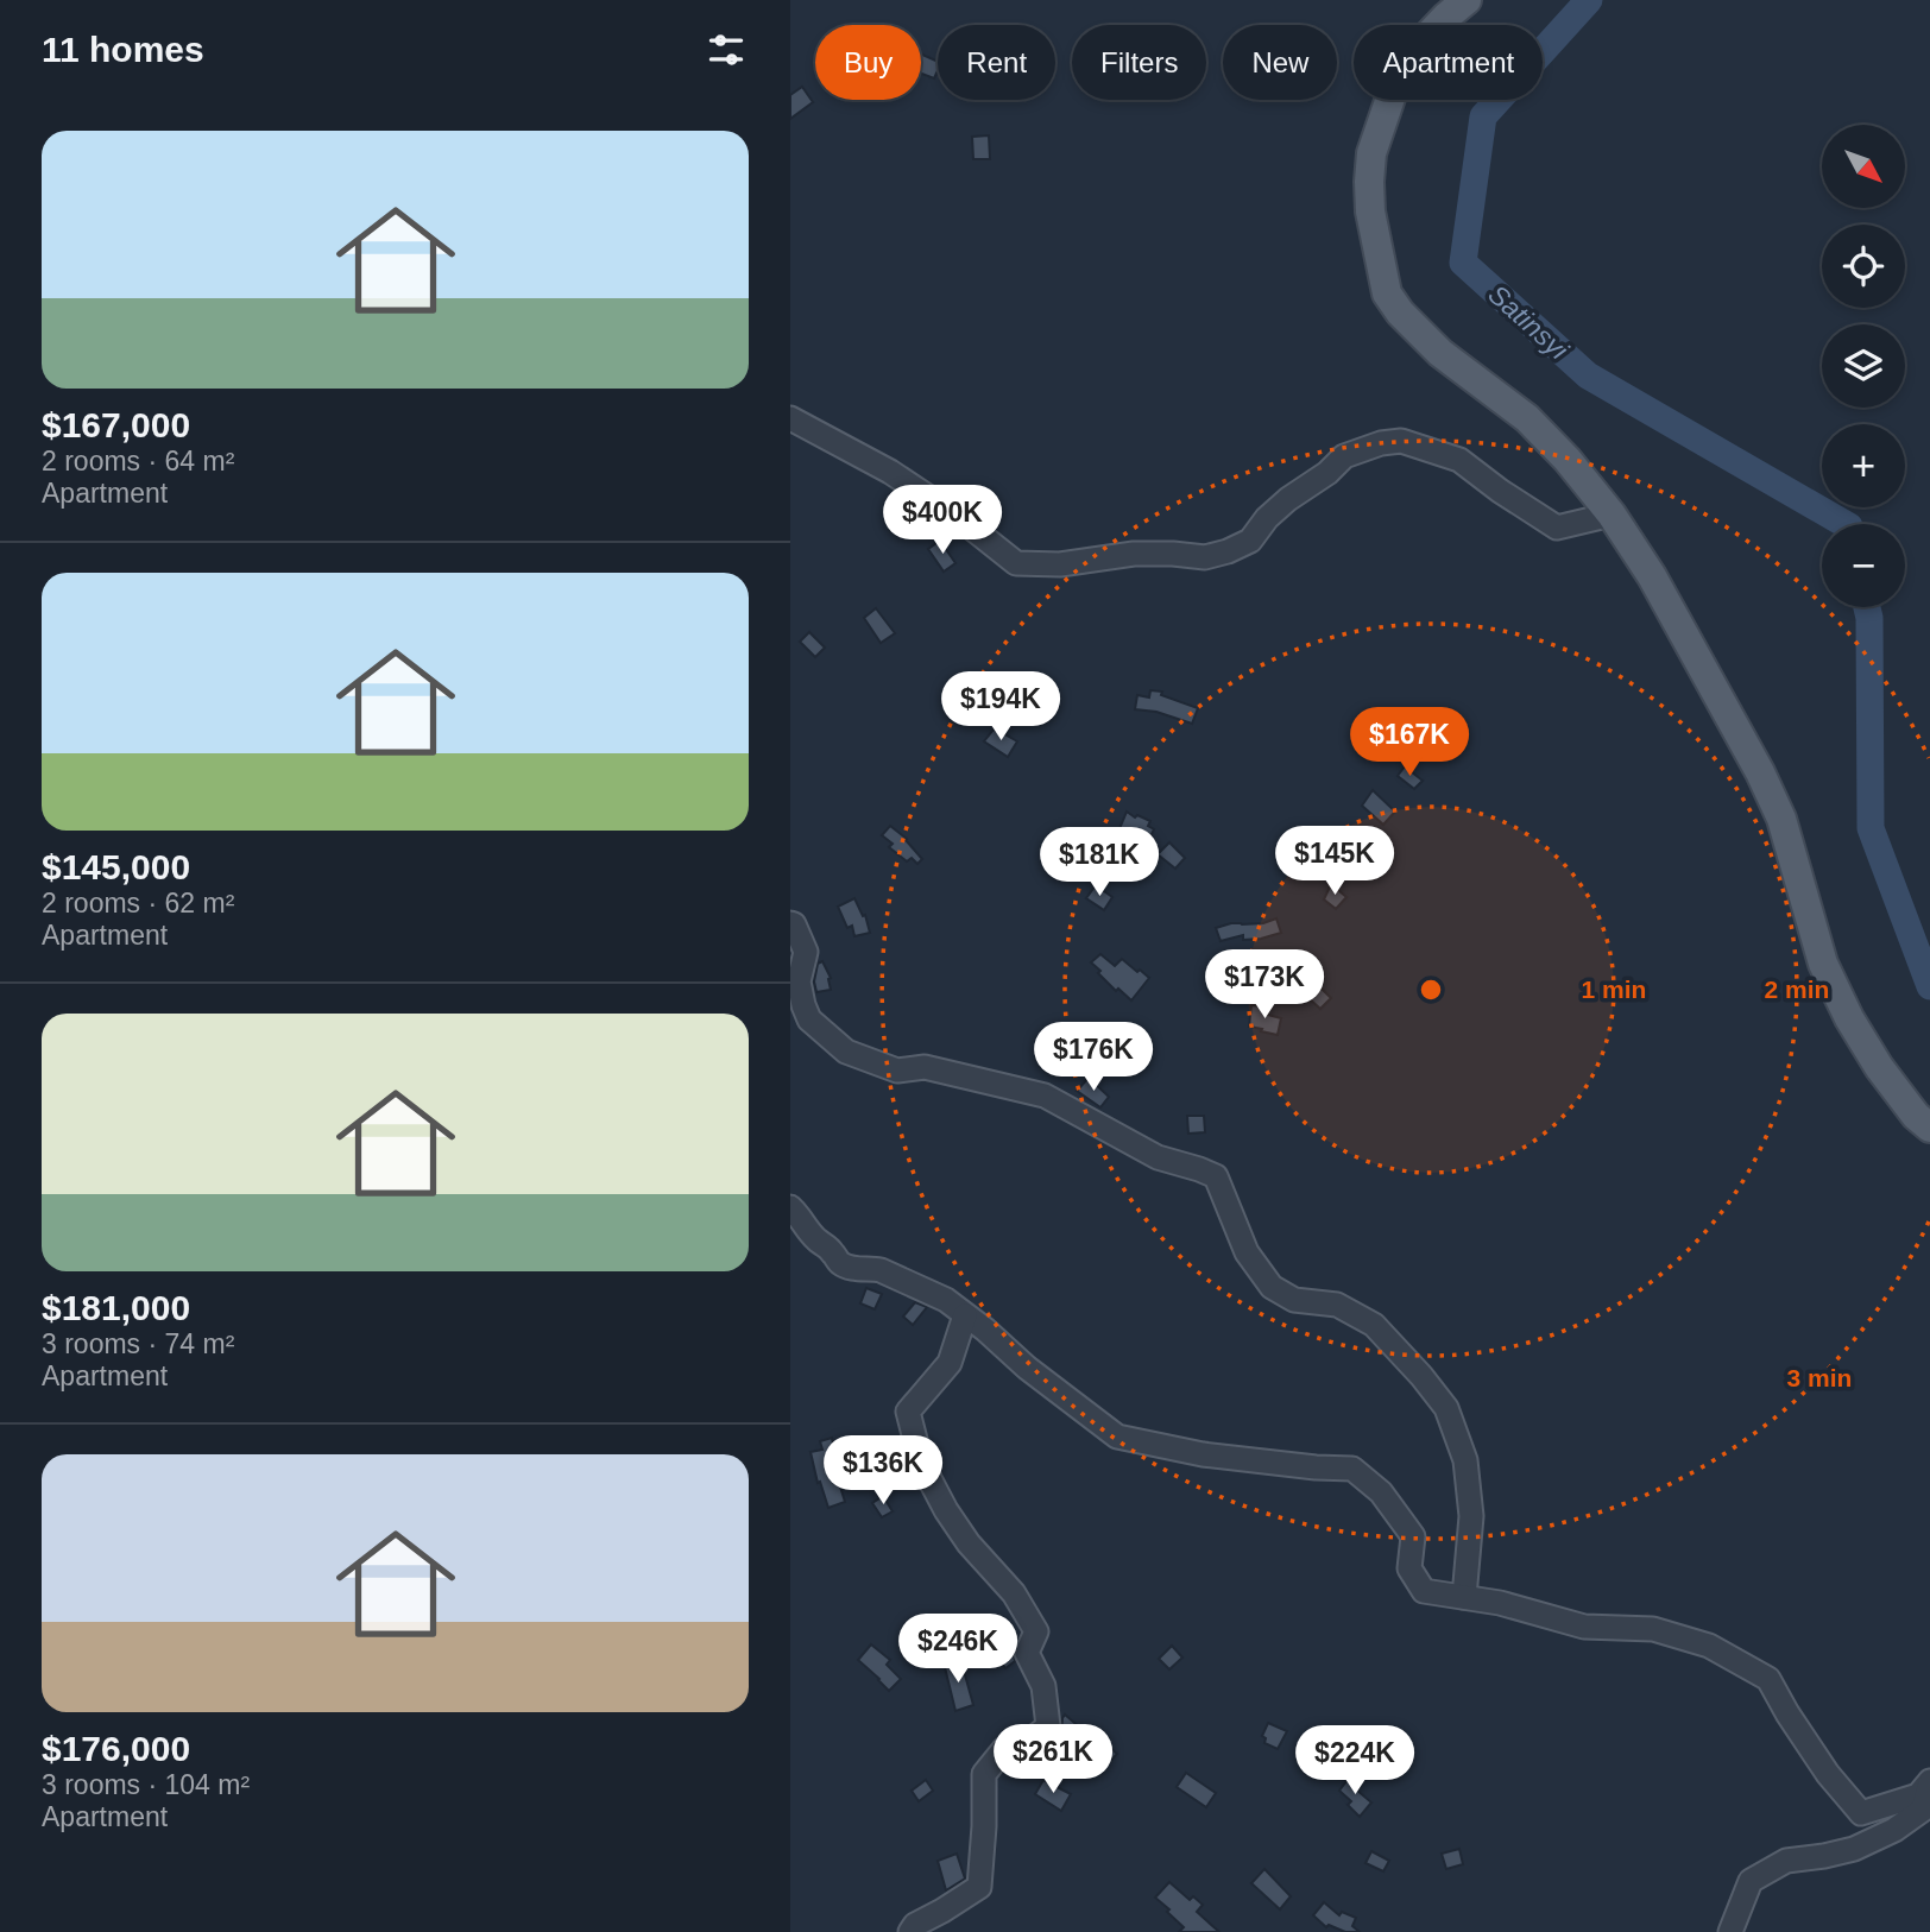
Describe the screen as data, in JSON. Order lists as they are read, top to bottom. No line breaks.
{"water":["Satinsyi"],"north":"bottom right","page":{"heading":"11 homes","chip":["Buy","Rent","Filters","New","Apartment"],"list":[{"name":"$167,000","note":"2 rooms · 64 m² · Apartment"},{"name":"$145,000","note":"2 rooms · 62 m² · Apartment"},{"name":"$181,000","note":"3 rooms · 74 m² · Apartment"},{"name":"$176,000","note":"3 rooms · 104 m² · Apartment"}],"map_buttons":["+","−"],"price":["$400K","$194K","$167K","$145K","$181K","$173K","$176K","$136K","$246K","$261K","$224K"]},"rings":["1 min","2 min","3 min"]}
